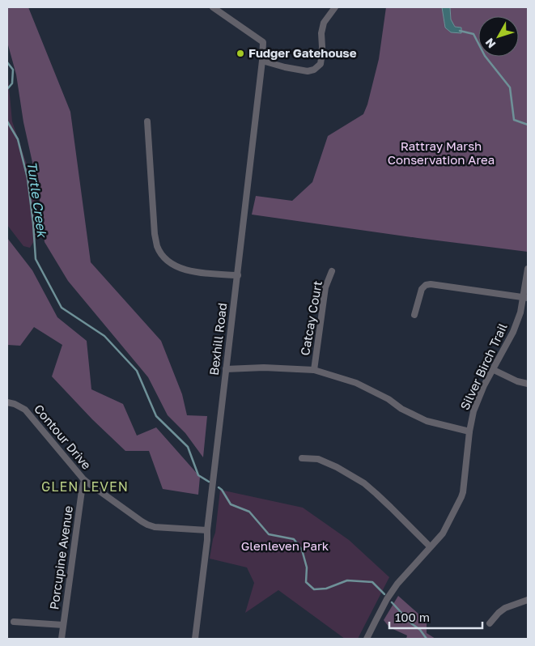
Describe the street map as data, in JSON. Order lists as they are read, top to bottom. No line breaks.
{"streets":{"street":["Catcay Court","Bexhill Road","Silver Birch Trail","Contour Drive","Porcupine Avenue"]},"crossings":[["Bexhill Road","Contour Drive"],["Contour Drive","Porcupine Avenue"]],"districts":["GLEN LEVEN"],"water":["Turtle Creek"],"parks":["Rattray Marsh Conservation Area","Glenleven Park"],"places":["Fudger Gatehouse"],"scale_bar":"100 m","north":"bottom left"}
